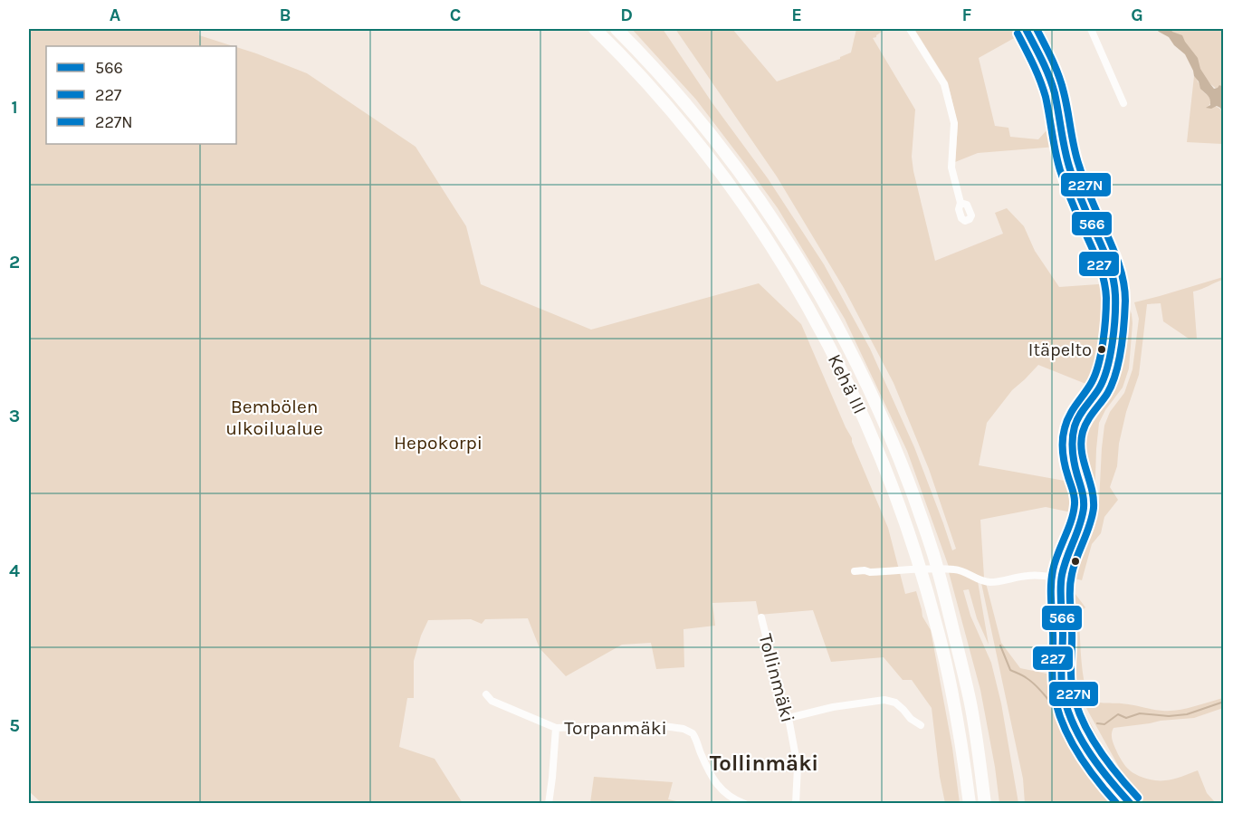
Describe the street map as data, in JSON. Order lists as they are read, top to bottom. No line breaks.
{"streets":{"highway":["Kehä III"],"street":["Tollinmäki","Torpanmäki"]},"districts":["Tollinmäki"],"parks":["Bembölen ulkoilualue","Hepokorpi"],"places":["Itäpelto"],"lines":["transit line 566","transit line 227N","transit line 227"],"legend":["566","227","227N"],"grid":{"columns":["A","B","C","D","E","F","G"],"rows":["1","2","3","4","5"]}}
